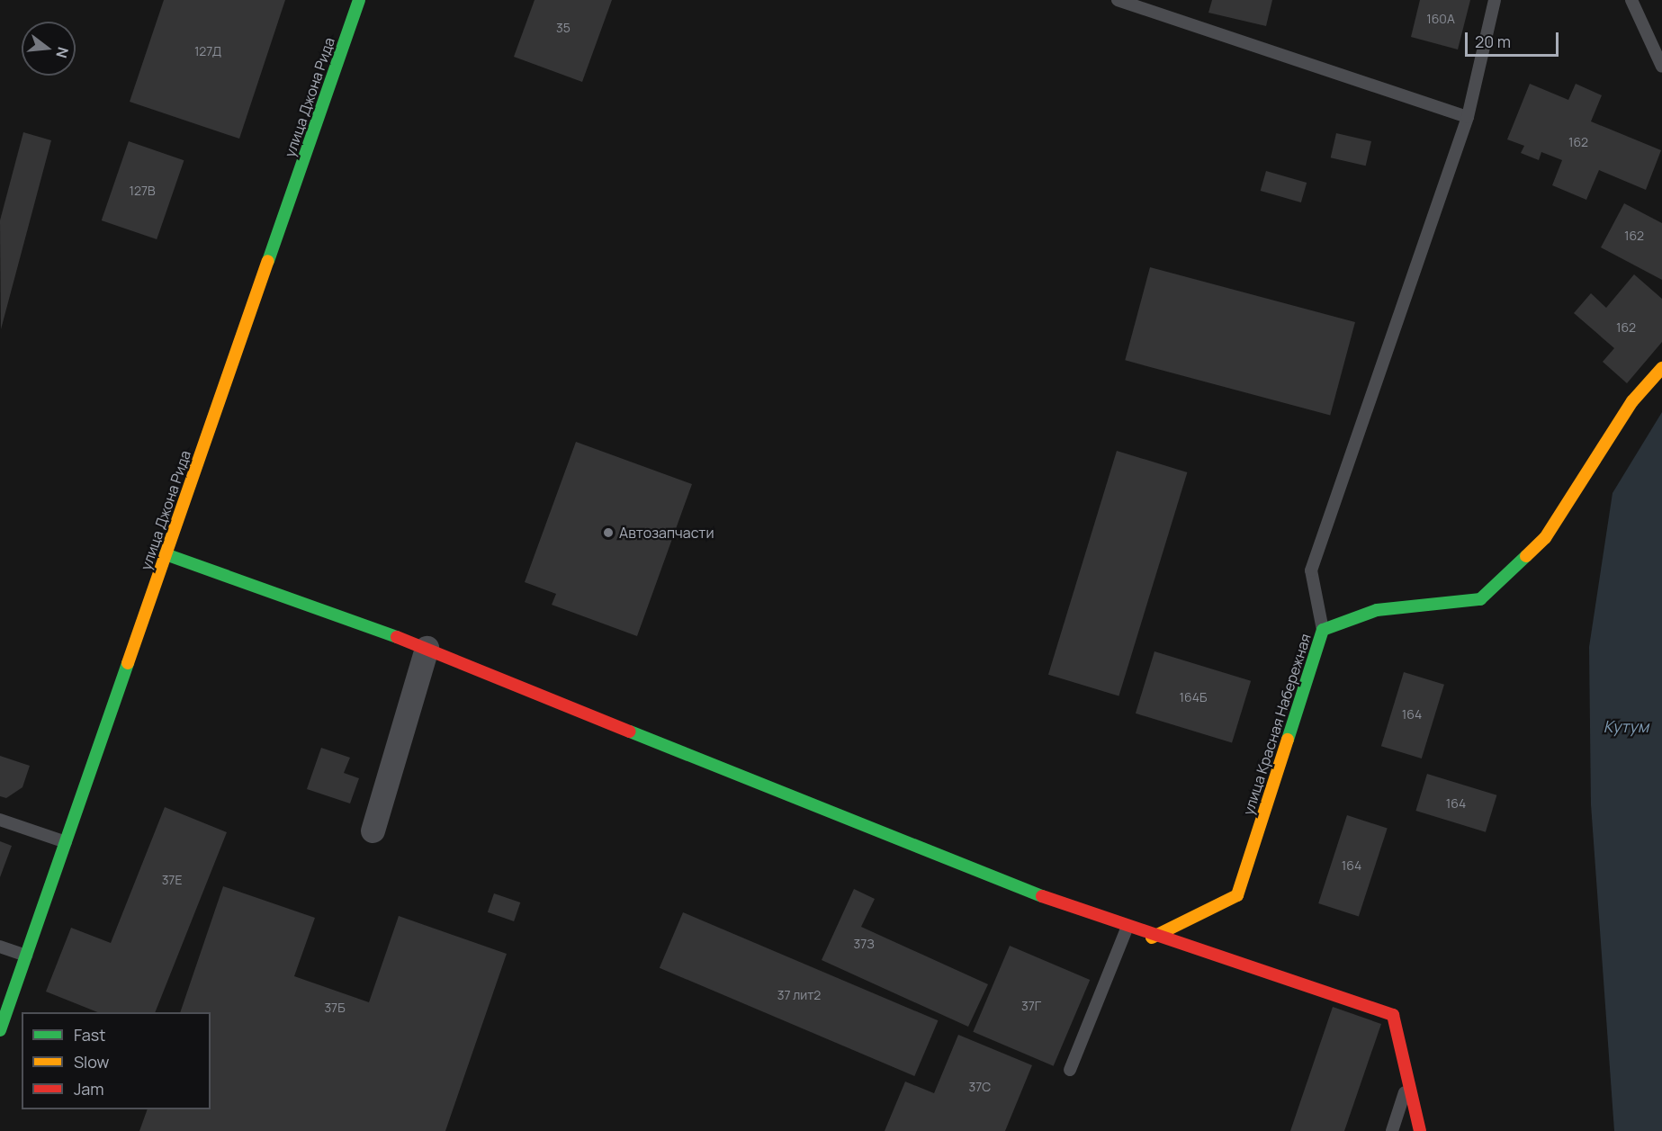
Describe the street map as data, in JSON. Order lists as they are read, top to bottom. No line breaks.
{"streets":{"street":["улица Джона Рида","улица Красная Набережная"]},"water":["Кутум"],"places":["Автозапчасти"],"house_numbers":["160А","35","127Д","162","127В","162","162","164Б","164","164","164","37Е","37З","37 лит2","37Г","37Б","37С"],"legend":["Fast","Slow","Jam"],"scale_bar":"20 m","north":"right"}
